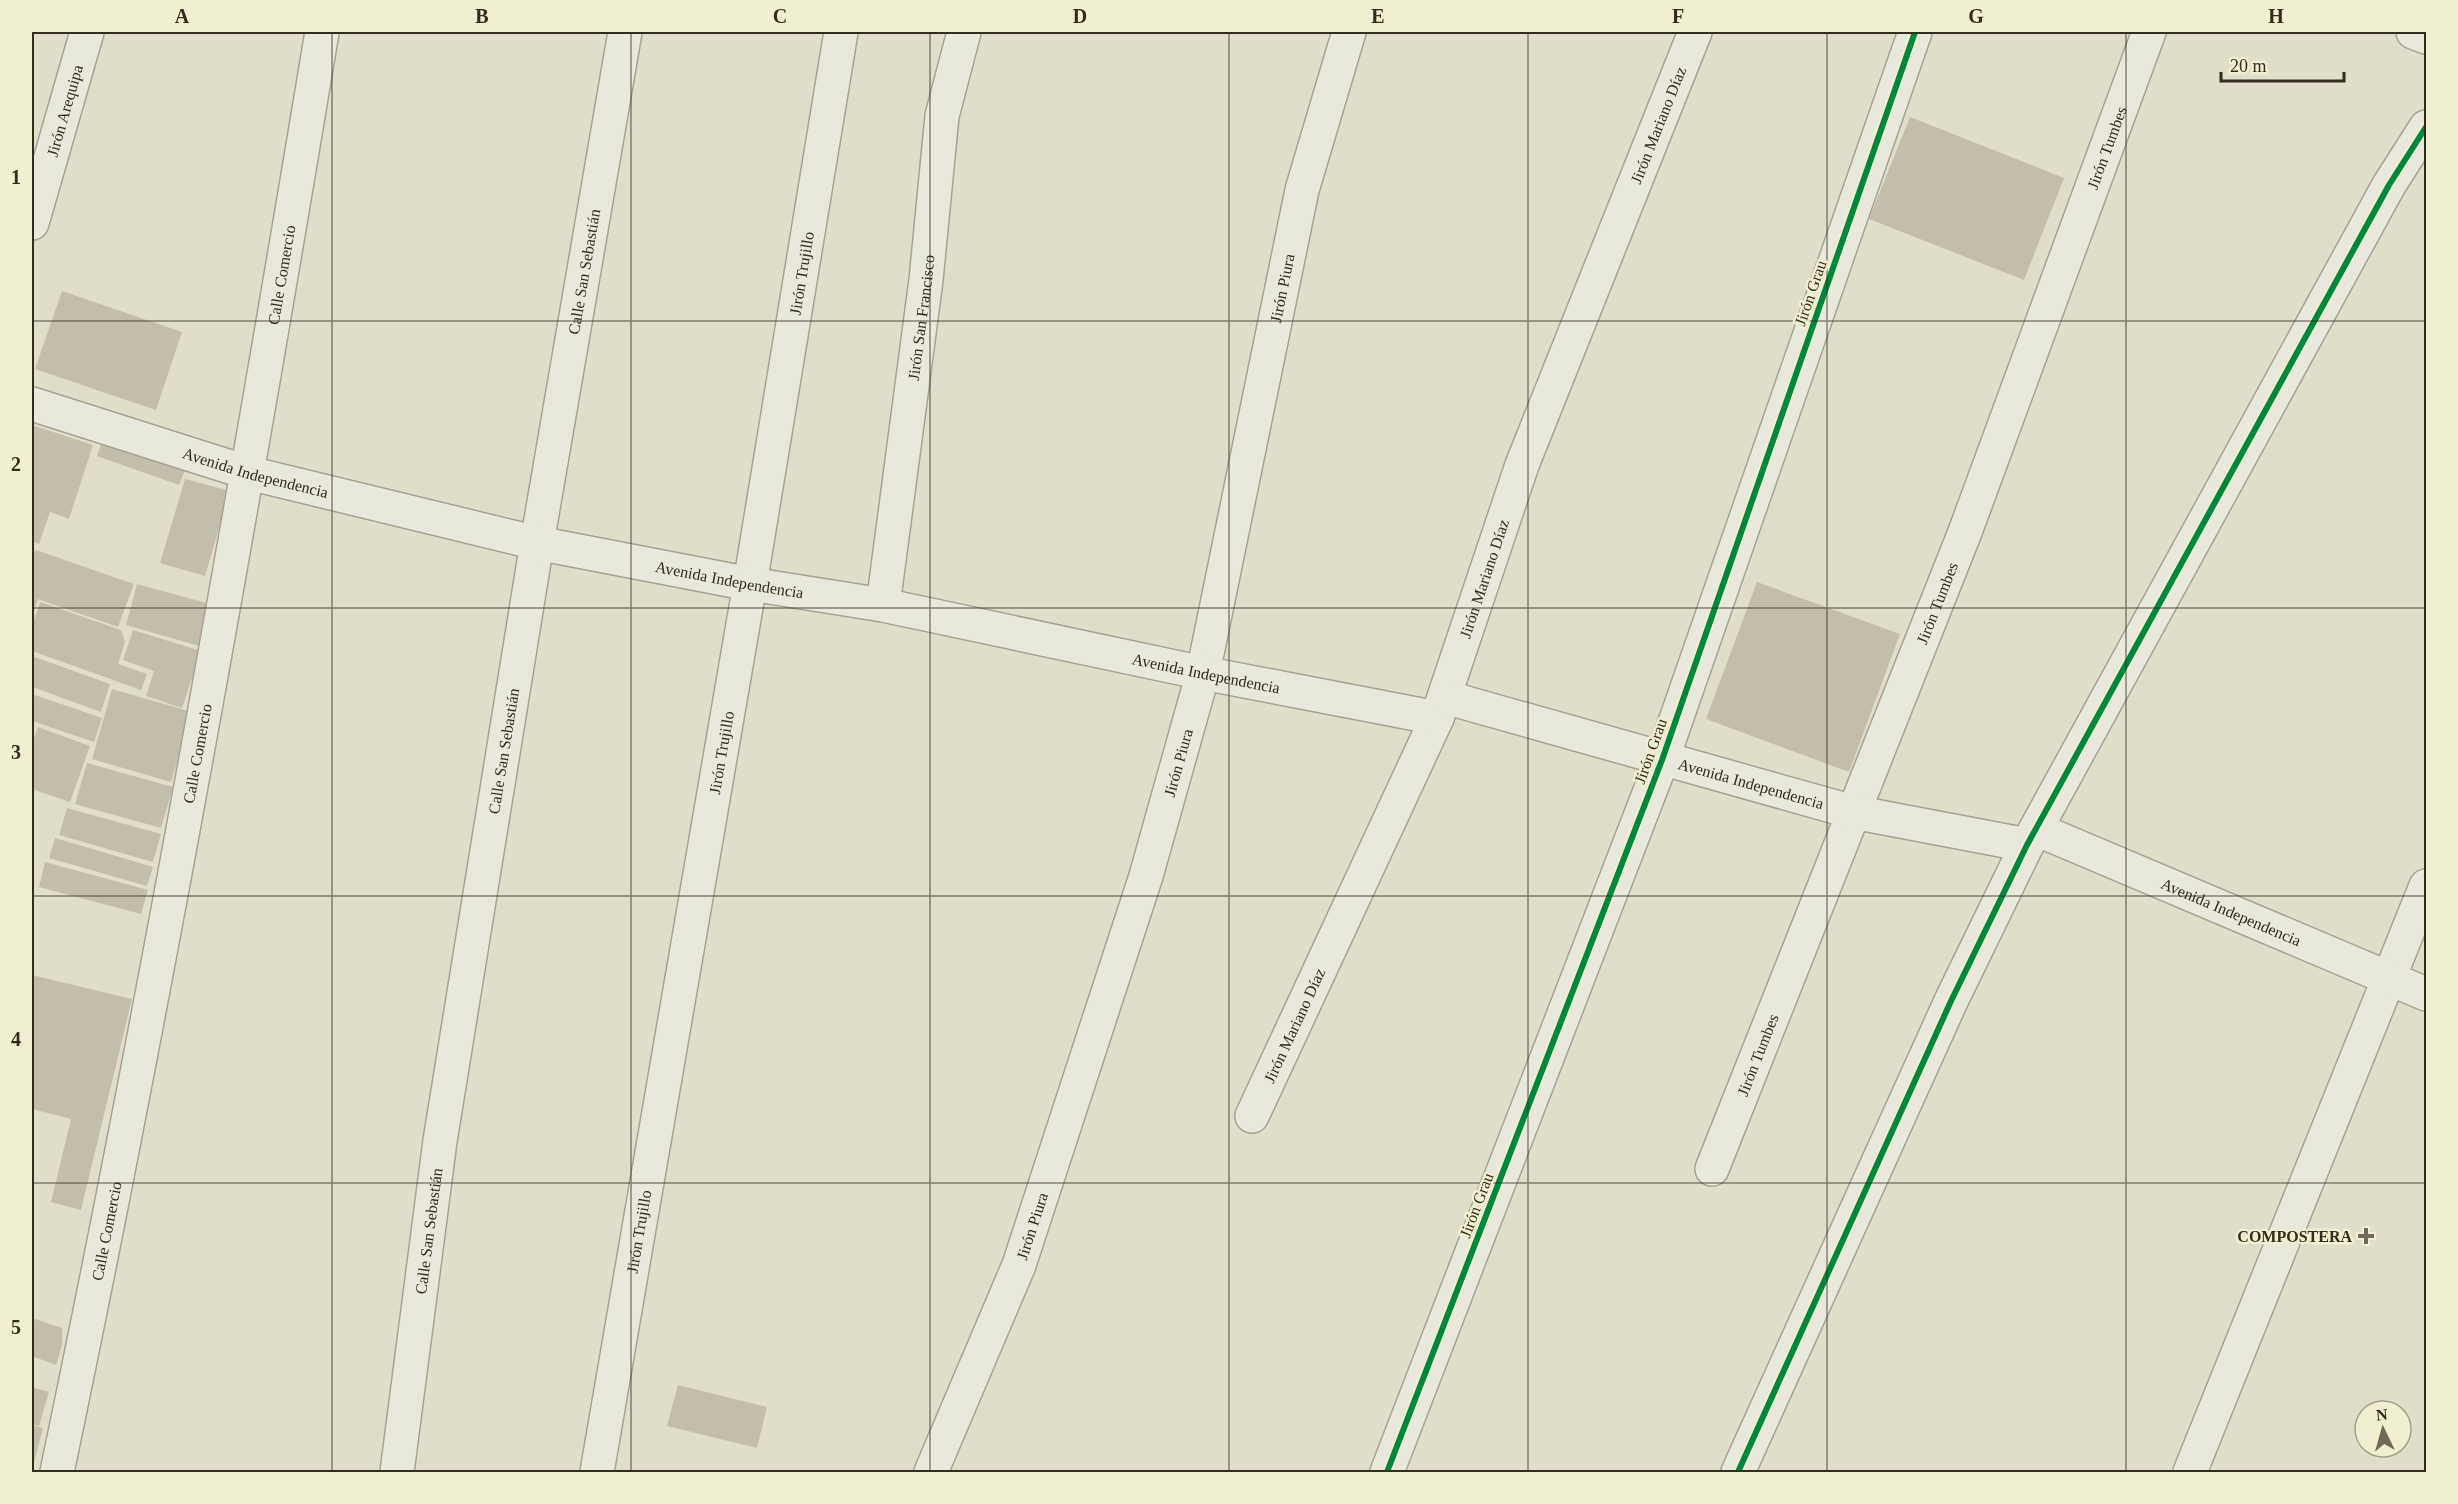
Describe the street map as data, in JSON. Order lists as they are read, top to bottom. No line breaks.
{"streets":{"street":["Jirón Arequipa","Jirón Mariano Díaz","Jirón Tumbes","Calle San Sebastián","Jirón Trujillo","Calle Comercio","Jirón Piura","Jirón Grau","Jirón San Francisco","Avenida Independencia"]},"crossings":[["Jirón Mariano Díaz","Avenida Independencia"],["Jirón Tumbes","Avenida Independencia"],["Calle San Sebastián","Avenida Independencia"],["Jirón Trujillo","Avenida Independencia"],["Calle Comercio","Avenida Independencia"],["Jirón Piura","Avenida Independencia"],["Jirón Grau","Avenida Independencia"],["Jirón San Francisco","Avenida Independencia"]],"places":{"health":["COMPOSTERA"]},"scale_bar":"20 m","north":"top","grid":{"columns":["A","B","C","D","E","F","G","H"],"rows":["1","2","3","4","5"]}}
